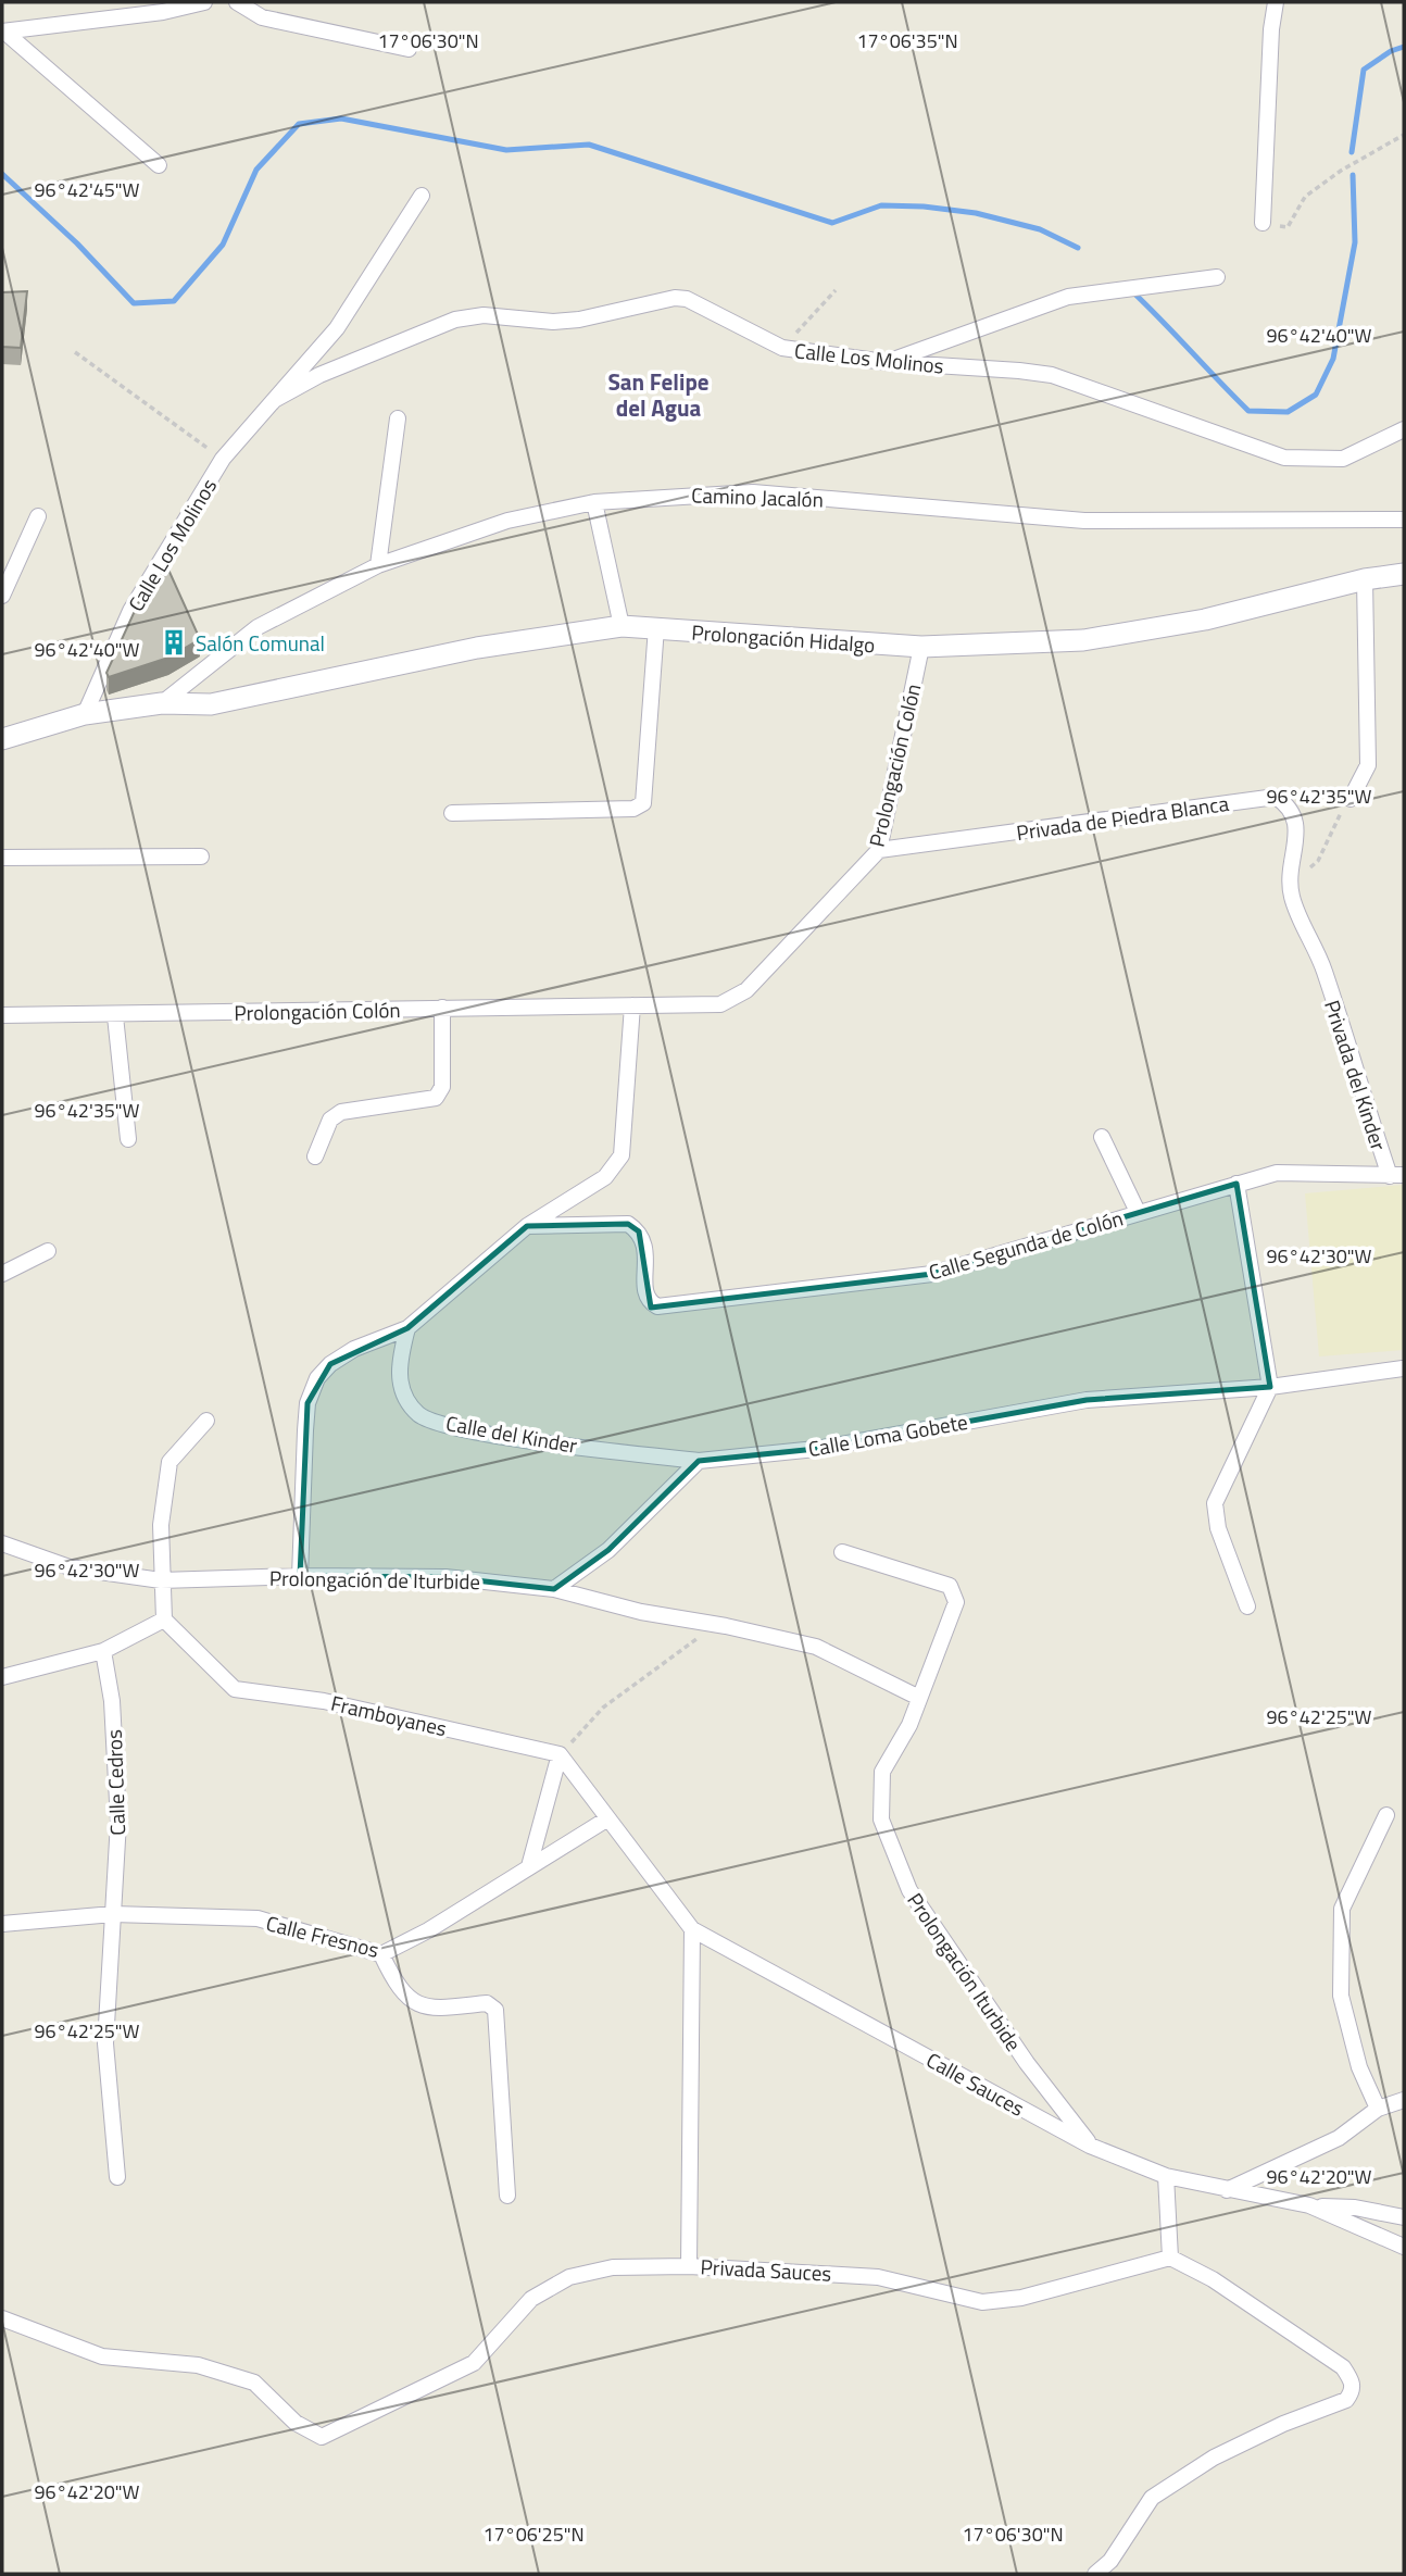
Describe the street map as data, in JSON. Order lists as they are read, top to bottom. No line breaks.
{"streets":{"street":["Calle Los Molinos","Camino Jacalón","Prolongación Hidalgo","Prolongación Colón","Privada de Piedra Blanca","Privada del Kinder","Calle Segunda de Colón","Calle del Kinder","Calle Loma Gobete","Prolongación de Iturbide","Framboyanes","Calle Cedros","Calle Fresnos","Prolongación Iturbide","Calle Sauces","Privada Sauces"]},"crossings":[["Calle Los Molinos","Prolongación Hidalgo"],["Camino Jacalón","Prolongación Hidalgo"],["Prolongación Hidalgo","Prolongación Colón"],["Prolongación Colón","Privada de Piedra Blanca"],["Privada de Piedra Blanca","Privada del Kinder"],["Privada del Kinder","Calle Segunda de Colón"],["Calle del Kinder","Calle Loma Gobete"],["Prolongación de Iturbide","Prolongación Iturbide"],["Calle Cedros","Calle Fresnos"],["Calle Fresnos","Calle Sauces"],["Prolongación Iturbide","Calle Sauces"],["Calle Sauces","Privada Sauces"]],"districts":["San Felipe del Agua"],"places":{"building":["Salón Comunal"]},"coordinates":["17°06'30\"N","17°06'35\"N","96°42'45\"W","96°42'40\"W","96°42'35\"W","96°42'30\"W","96°42'25\"W","96°42'20\"W","17°06'25\"N"]}
